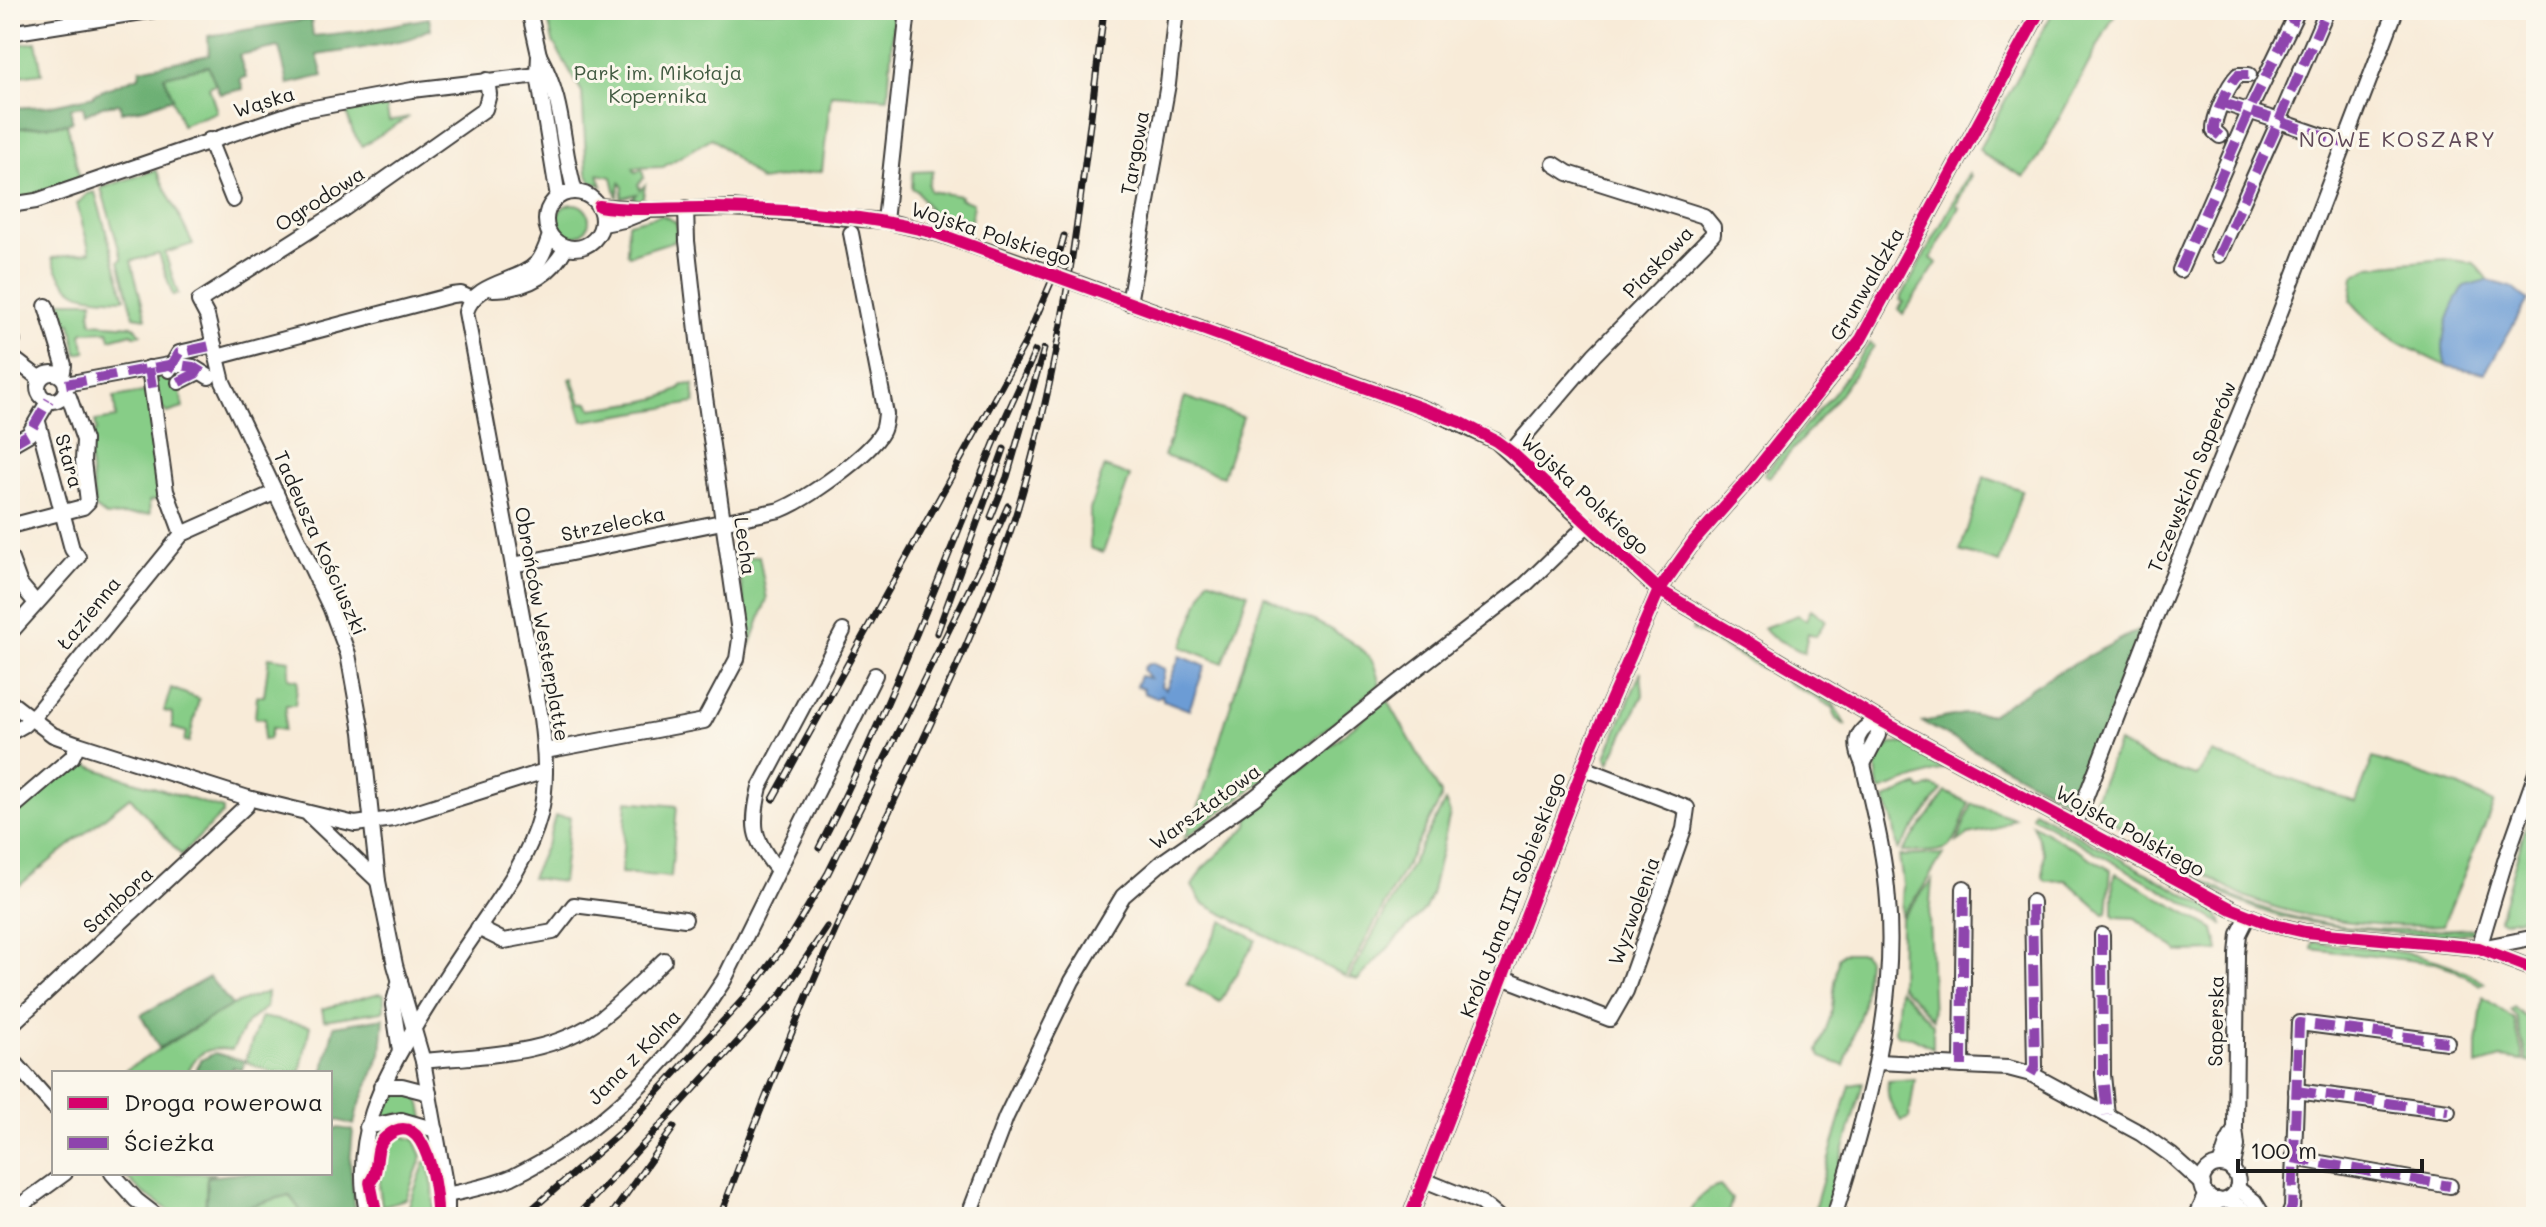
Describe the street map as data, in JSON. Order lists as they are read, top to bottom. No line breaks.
{"streets":{"street":["Wąska","Targowa","Ogrodowa","Wojska Polskiego","Piaskowa","Grunwaldzka","Stara","Tczewskich Saperów","Strzelecka","Tadeusza Kościuszki","Lecha","Łazienna","Obrońców Westerplatte","Warsztatowa","Króla Jana III Sobieskiego","Sambora","Wyzwolenia","Saperska","Jana z Kolna"]},"crossings":[["Wąska","Ogrodowa"],["Targowa","Wojska Polskiego"],["Ogrodowa","Tadeusza Kościuszki"],["Wojska Polskiego","Piaskowa"],["Wojska Polskiego","Grunwaldzka"],["Wojska Polskiego","Tczewskich Saperów"],["Wojska Polskiego","Lecha"],["Wojska Polskiego","Warsztatowa"],["Wojska Polskiego","Króla Jana III Sobieskiego"],["Wojska Polskiego","Saperska"],["Grunwaldzka","Króla Jana III Sobieskiego"],["Strzelecka","Lecha"],["Strzelecka","Obrońców Westerplatte"],["Tadeusza Kościuszki","Łazienna"],["Tadeusza Kościuszki","Obrońców Westerplatte"],["Lecha","Obrońców Westerplatte"],["Króla Jana III Sobieskiego","Wyzwolenia"]],"districts":["NOWE KOSZARY"],"parks":["Park im. Mikołaja Kopernika"],"legend":["Droga rowerowa","Ścieżka"],"scale_bar":"100 m"}
